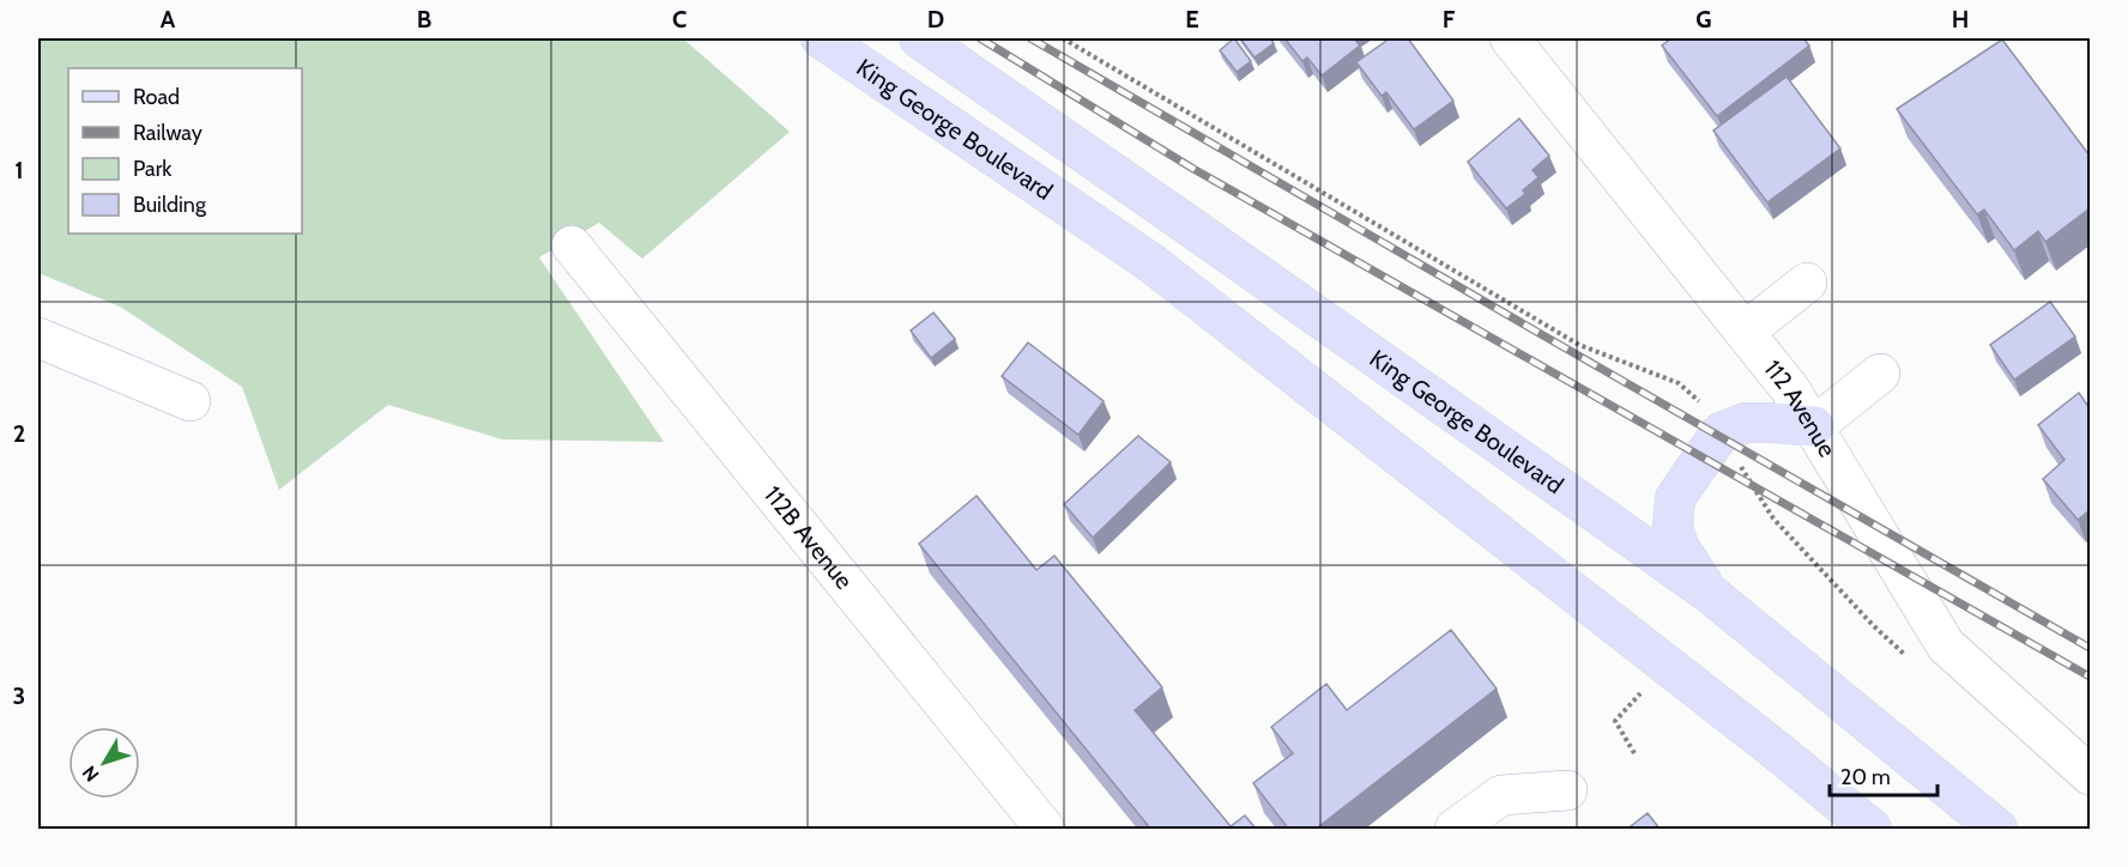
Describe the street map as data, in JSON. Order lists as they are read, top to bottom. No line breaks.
{"streets":{"main road":["King George Boulevard"],"street":["112 Avenue","112B Avenue"]},"legend":["Road","Railway","Park","Building"],"scale_bar":"20 m","north":"bottom left","grid":{"columns":["A","B","C","D","E","F","G","H"],"rows":["1","2","3"]}}
